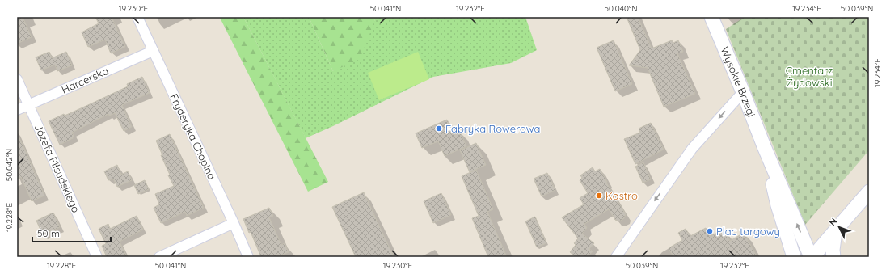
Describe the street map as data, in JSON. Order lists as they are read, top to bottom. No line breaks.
{"streets":{"street":["Harcerska","Wysokie Brzegi","Fryderyka Chopina","Józefa Piłsudskiego"]},"crossings":[["Harcerska","Fryderyka Chopina"],["Harcerska","Józefa Piłsudskiego"]],"parks":["Cmentarz Żydowski"],"places":["Fabryka Rowerowa","Kastro","Plac targowy"],"scale_bar":"50 m","north":"top left","coordinates":["19.230°E","50.041°N","19.232°E","50.040°N","19.234°E","50.039°N","50.042°N","19.228°E"]}
